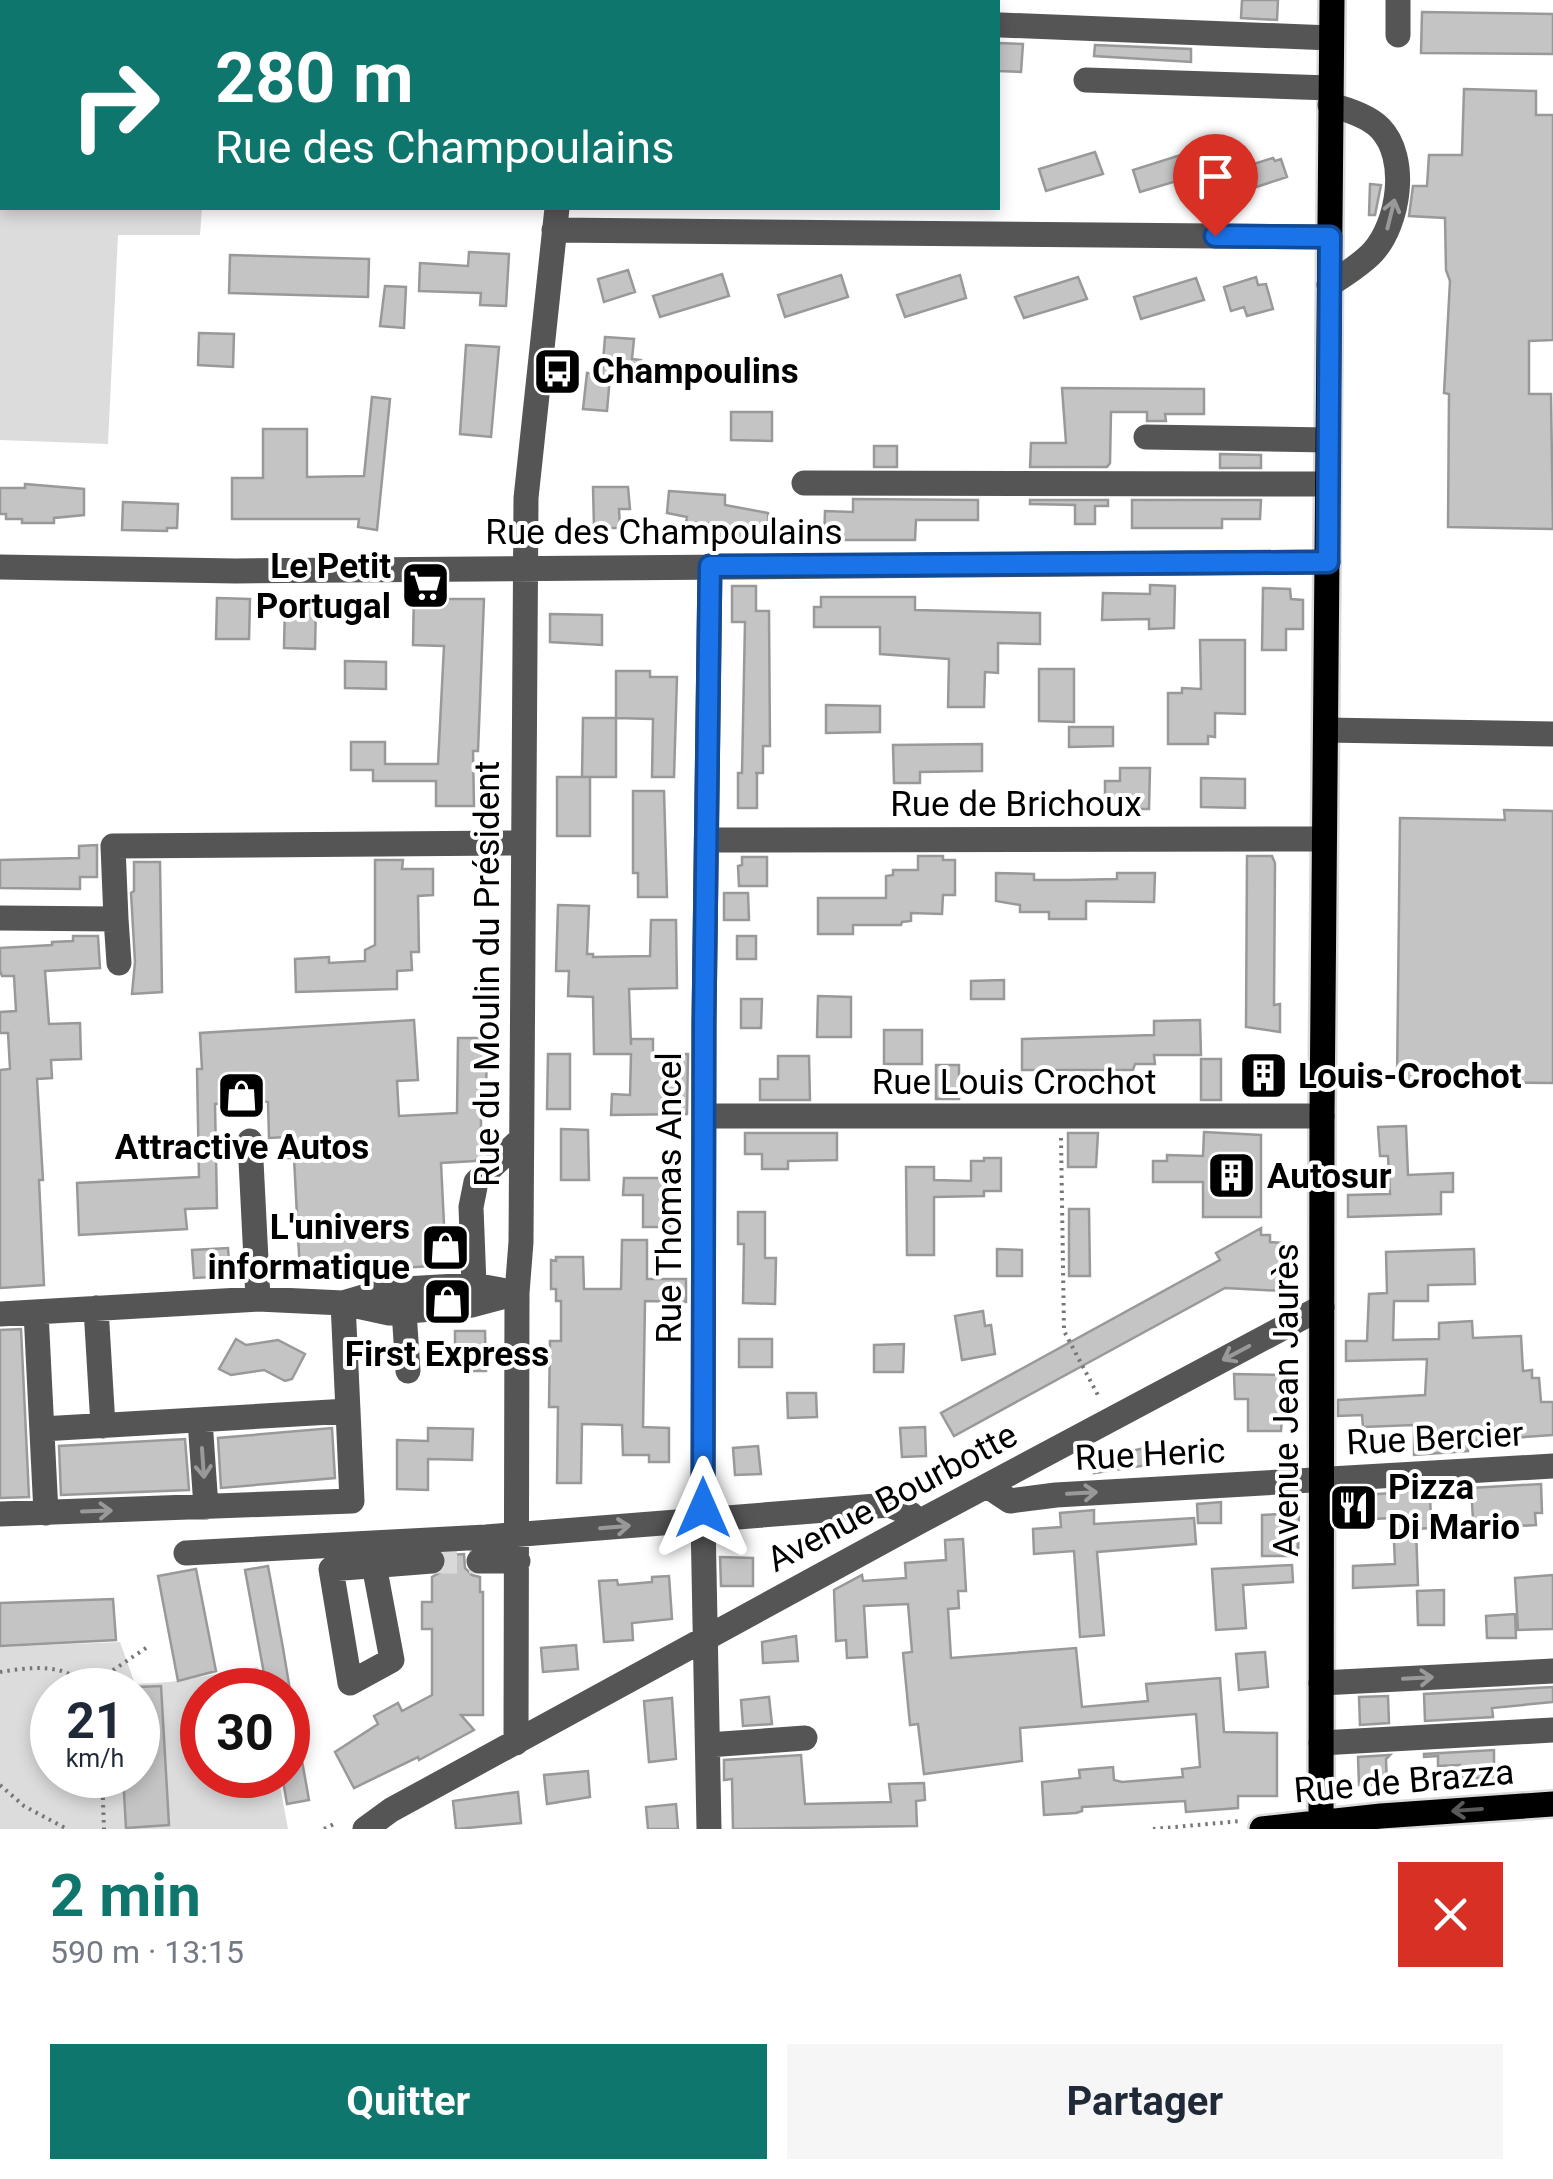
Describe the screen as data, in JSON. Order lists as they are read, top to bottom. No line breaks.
{"streets":{"main road":["Avenue Jean Jaurès","Rue de Brazza"],"street":["Rue des Champoulains","Rue de Brichoux","Rue du Moulin du Président","Rue Louis Crochot","Rue Thomas Ancel","Rue Bercier","Rue Heric","Avenue Bourbotte"]},"crossings":[["Rue des Champoulains","Rue du Moulin du Président"],["Rue des Champoulains","Rue Thomas Ancel"],["Rue des Champoulains","Avenue Jean Jaurès"],["Rue de Brichoux","Rue Thomas Ancel"],["Rue de Brichoux","Avenue Jean Jaurès"],["Rue du Moulin du Président","Avenue Bourbotte"],["Rue Louis Crochot","Rue Thomas Ancel"],["Rue Louis Crochot","Avenue Jean Jaurès"],["Rue Thomas Ancel","Avenue Bourbotte"],["Avenue Jean Jaurès","Rue Bercier"],["Avenue Jean Jaurès","Rue Heric"],["Avenue Jean Jaurès","Avenue Bourbotte"],["Avenue Jean Jaurès","Rue de Brazza"],["Rue Bercier","Rue Heric"],["Rue Heric","Avenue Bourbotte"]],"one_way":["Rue Heric","Rue de Brazza"],"places":{"bus stop":["Champoulins"],"supermarket":["Le Petit Portugal"],"building":["Louis-Crochot","Autosur"],"shop":["Attractive Autos","L'univers informatique","First Express"],"restaurant":["Pizza Di Mario"]},"page":{"turn":["280 m","Rue des Champoulains"],"speed":"21 km/h","limit":"30","heading":["2 min","590 m · 13:15"],"buttons":["Quitter","Partager"]}}
